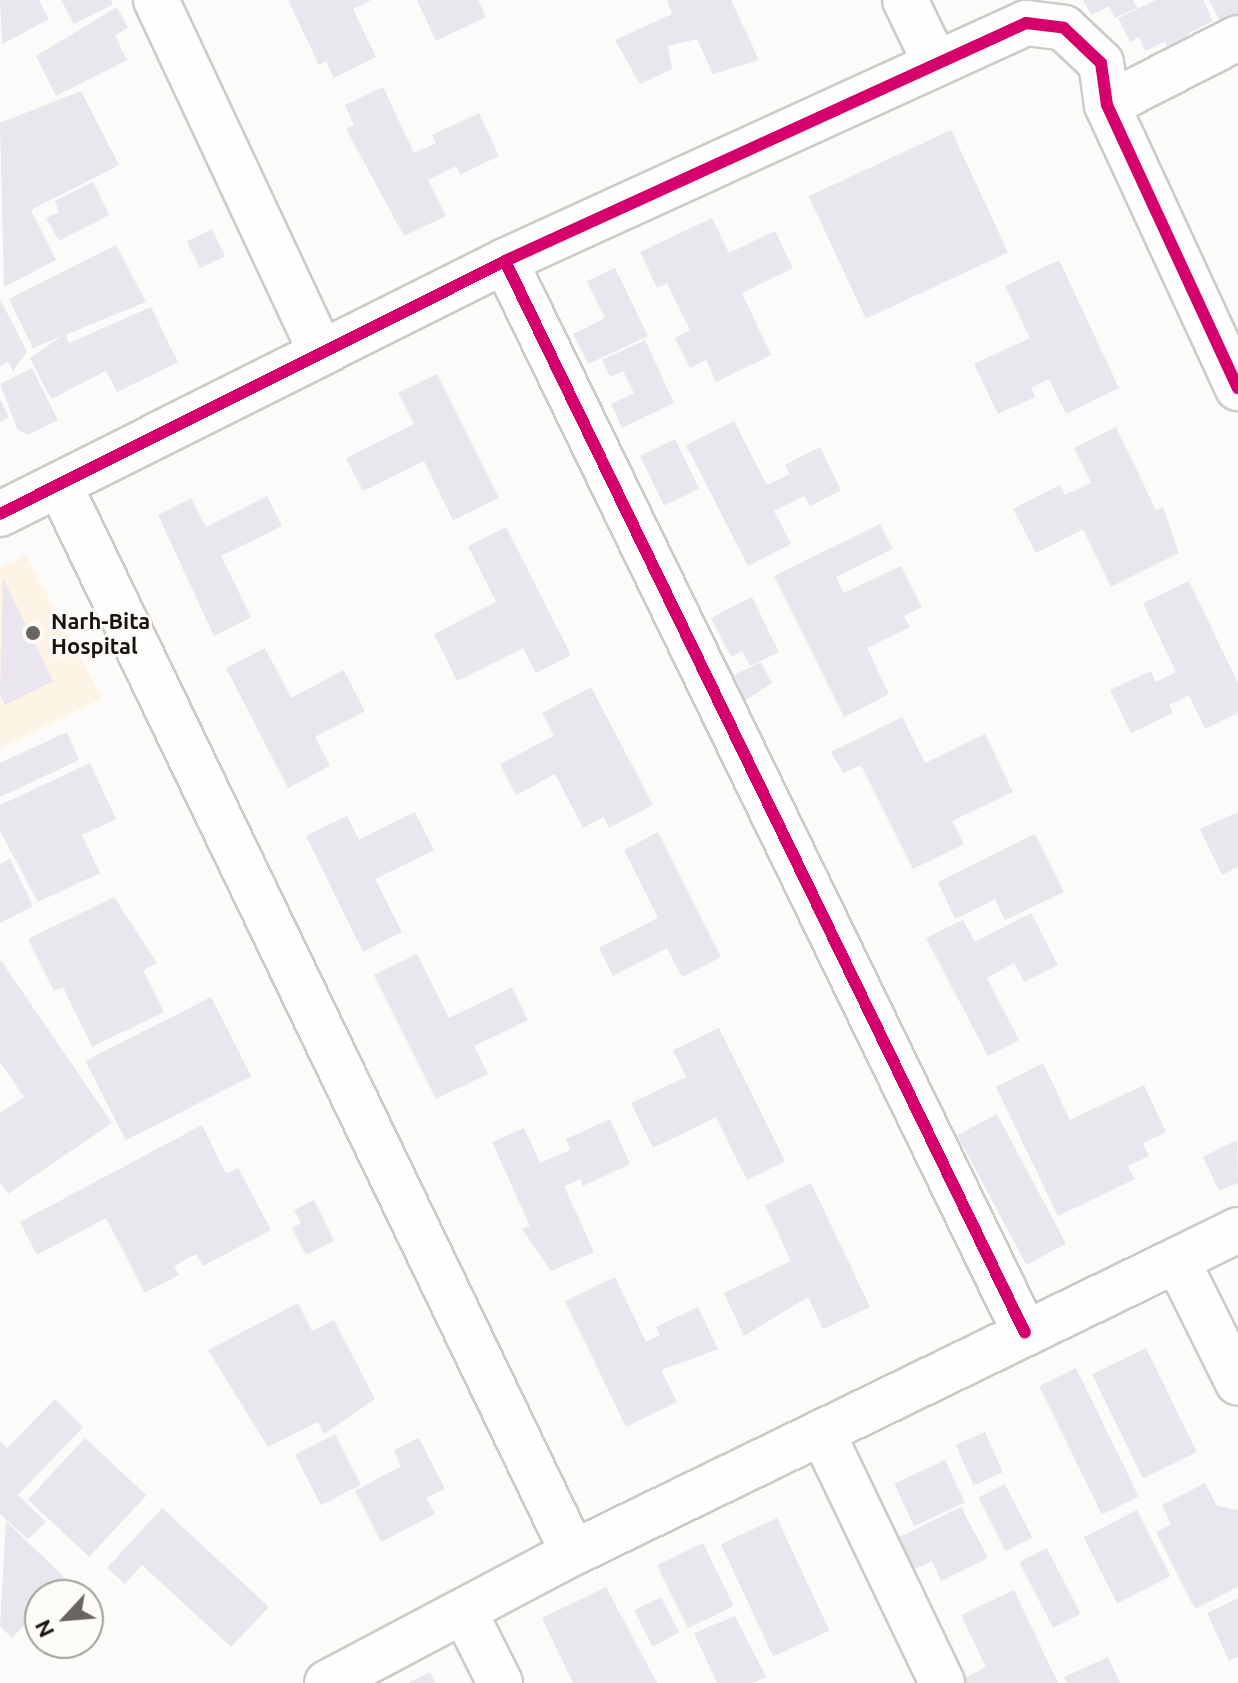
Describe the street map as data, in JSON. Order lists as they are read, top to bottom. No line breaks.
{"places":["Narh-Bita Hospital"],"north":"bottom left"}
